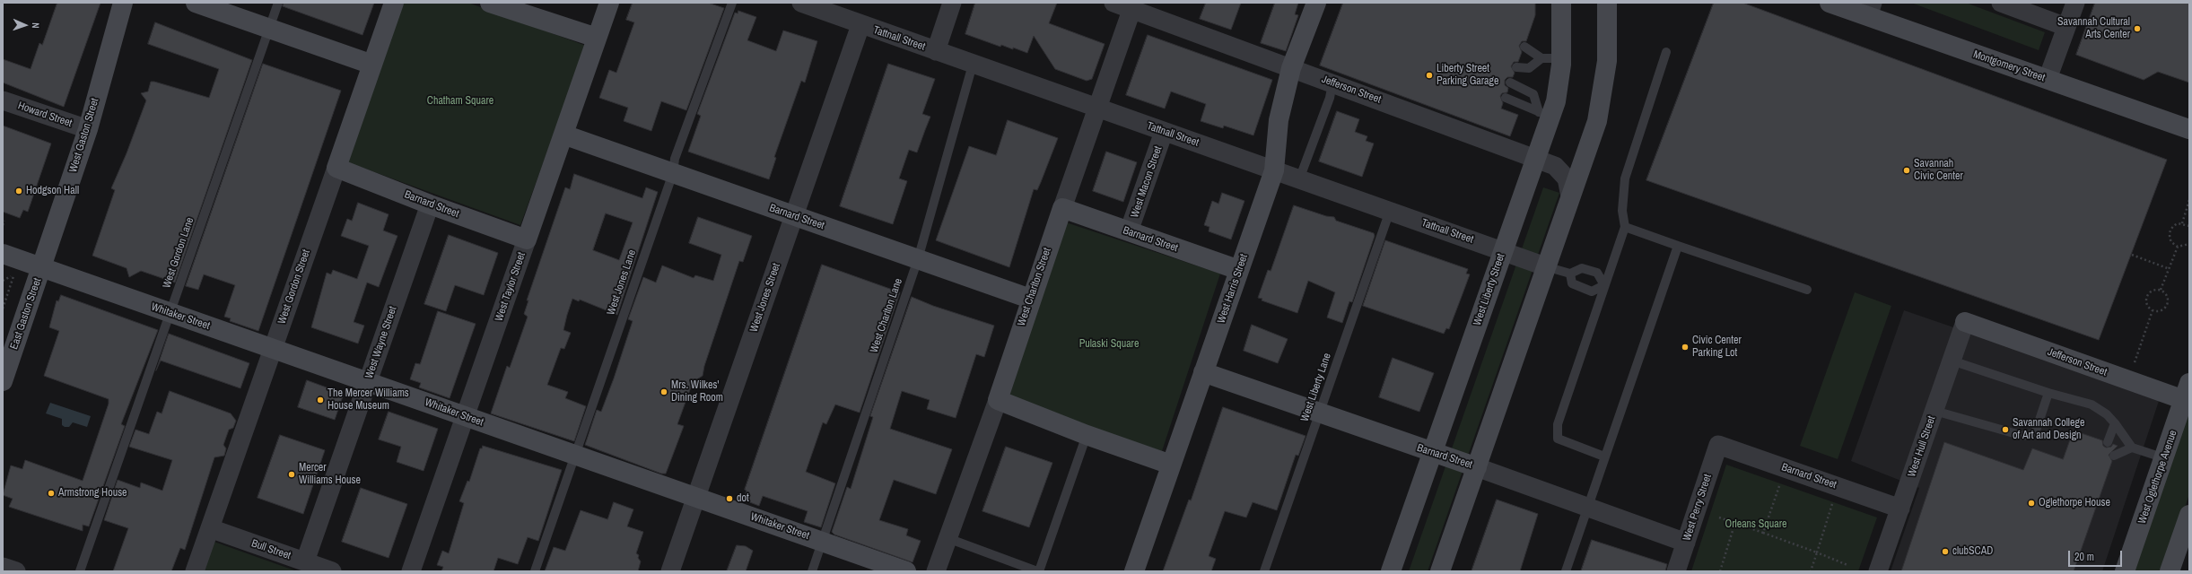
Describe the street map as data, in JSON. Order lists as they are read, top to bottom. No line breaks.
{"streets":{"street":["Tattnall Street","Montgomery Street","Jefferson Street","Howard Street","West Gaston Street","West Macon Street","Barnard Street","West Gordon Street","West Taylor Street","West Charlton Street","West Harris Street","West Liberty Street","West Jones Street","East Gaston Street","Whitaker Street","West Wayne Street","West Hull Street","West Oglethorpe Avenue","West Perry Street","Bull Street"],"lane":["West Gordon Lane","West Jones Lane","West Charlton Lane","West Liberty Lane"]},"crossings":[["Tattnall Street","West Macon Street"],["Tattnall Street","West Charlton Street"],["Tattnall Street","West Harris Street"],["Tattnall Street","West Liberty Street"],["Tattnall Street","West Jones Street"],["Tattnall Street","West Charlton Lane"],["Tattnall Street","West Liberty Lane"],["Jefferson Street","West Charlton Street"],["Jefferson Street","West Harris Street"],["Jefferson Street","West Liberty Street"],["Jefferson Street","West Hull Street"],["Jefferson Street","West Oglethorpe Avenue"],["Howard Street","West Gaston Street"],["West Gaston Street","East Gaston Street"],["West Gaston Street","Whitaker Street"],["West Macon Street","Barnard Street"],["Barnard Street","West Jones Lane"],["Barnard Street","West Gordon Street"],["Barnard Street","West Taylor Street"],["Barnard Street","West Charlton Street"],["Barnard Street","West Harris Street"],["Barnard Street","West Liberty Street"],["Barnard Street","West Jones Street"],["Barnard Street","West Charlton Lane"],["Barnard Street","West Wayne Street"],["Barnard Street","West Liberty Lane"],["Barnard Street","West Hull Street"],["Barnard Street","West Perry Street"],["West Gordon Lane","Whitaker Street"],["West Jones Lane","Whitaker Street"],["West Gordon Street","Whitaker Street"],["West Gordon Street","Bull Street"],["West Taylor Street","Whitaker Street"],["West Jones Street","Whitaker Street"],["East Gaston Street","Whitaker Street"],["West Charlton Lane","Whitaker Street"],["Whitaker Street","West Wayne Street"],["West Wayne Street","Bull Street"]],"parks":["Chatham Square","Pulaski Square","Orleans Square"],"places":["Savannah Cultural Arts Center","Liberty Street Parking Garage","Savannah Civic Center","Hodgson Hall","Civic Center Parking Lot","Mrs. Wilkes' Dining Room","The Mercer Williams House Museum","Savannah College of Art and Design","Mercer Williams House","Armstrong House","dot","Oglethorpe House","clubSCAD"],"scale_bar":"20 m","north":"right"}
